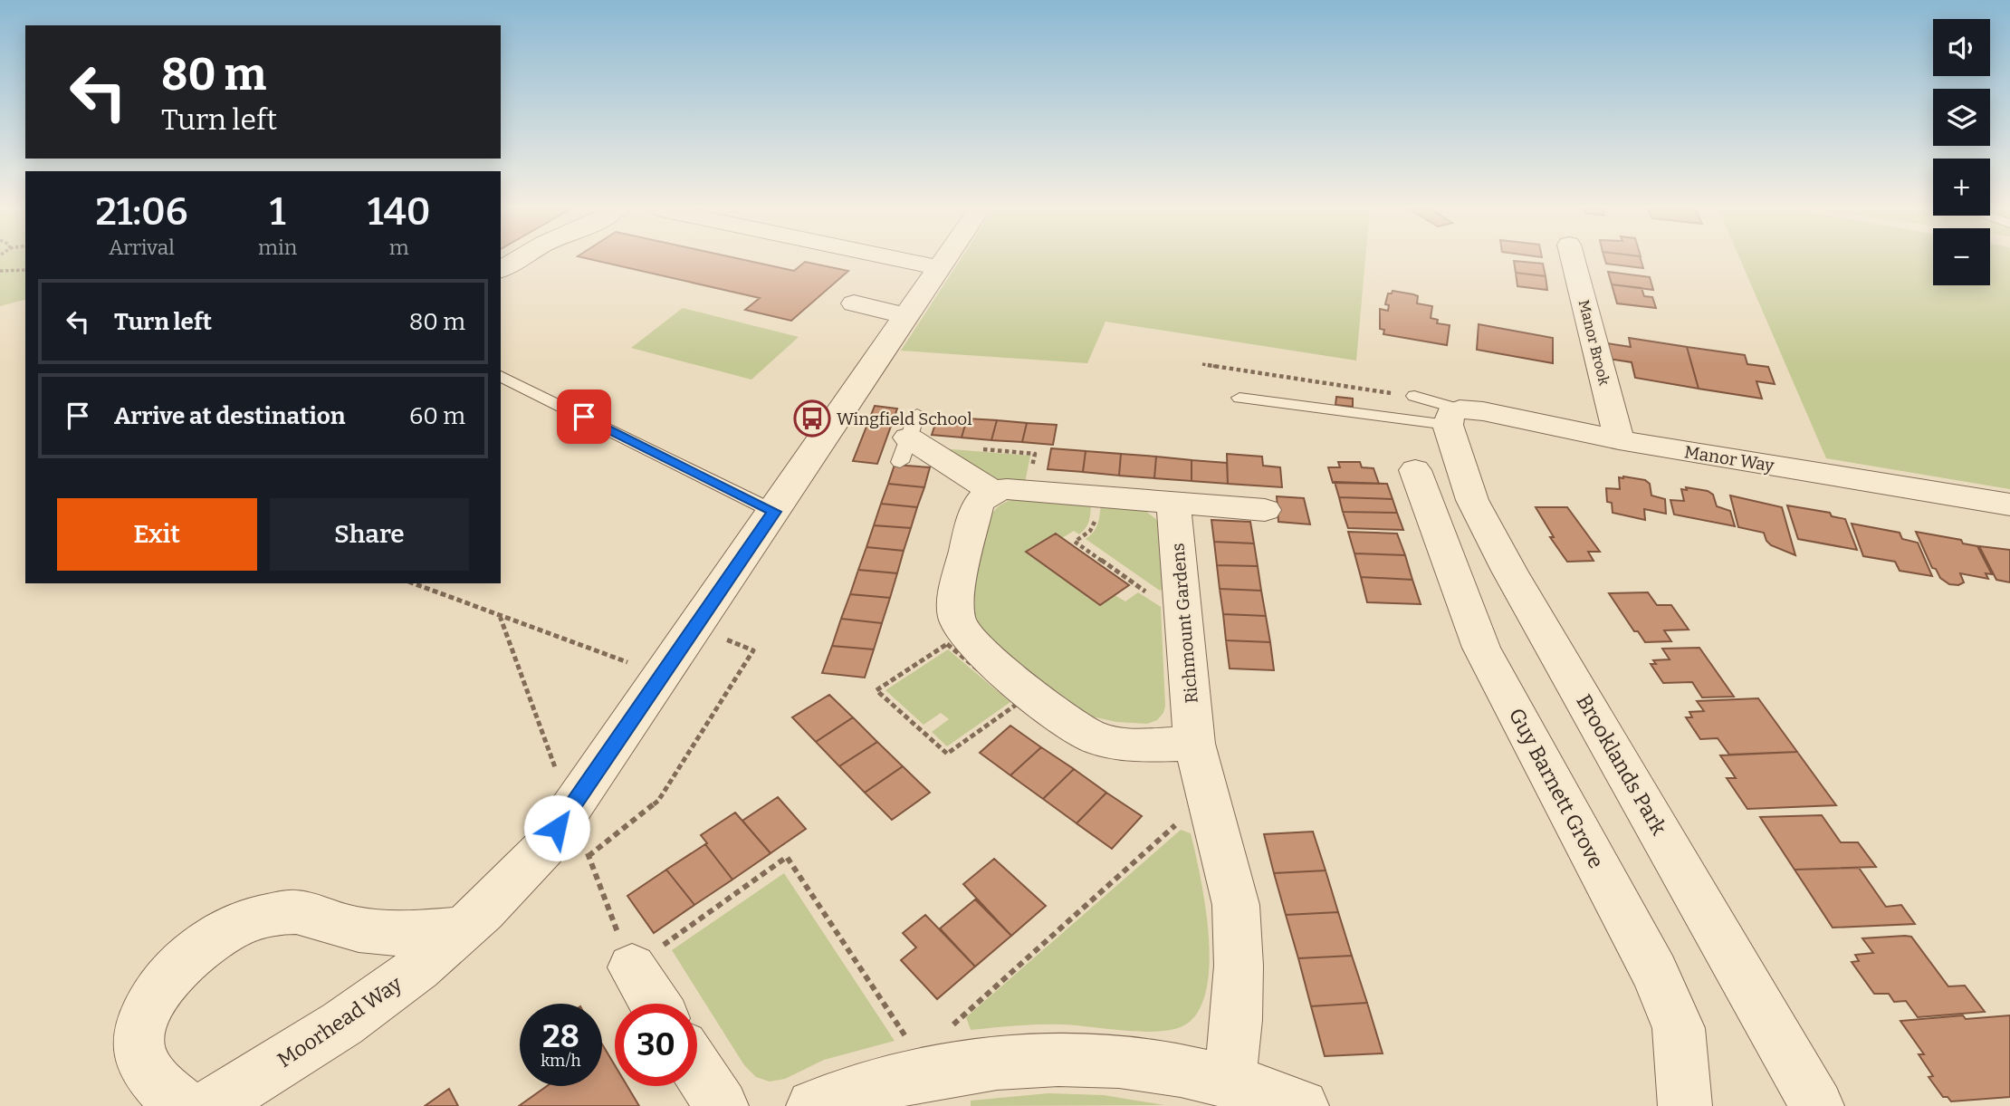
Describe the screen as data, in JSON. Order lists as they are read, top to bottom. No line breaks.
{"streets":{"street":["Manor Brook","Manor Way","Richmount Gardens","Brooklands Park","Guy Barnett Grove","Moorhead Way"]},"crossings":[["Manor Brook","Manor Way"],["Manor Way","Brooklands Park"]],"places":{"bus stop":["Wingfield School"]},"page":{"map_buttons":["+","−"],"turn":["80 m","Turn left"],"eta":["21:06","Arrival","1","min","140","m"],"list":[{"name":"Turn left","value":"80 m"},{"name":"Arrive at destination","value":"60 m"}],"buttons":["Exit","Share"],"speed":"28 km/h","limit":"30"}}
